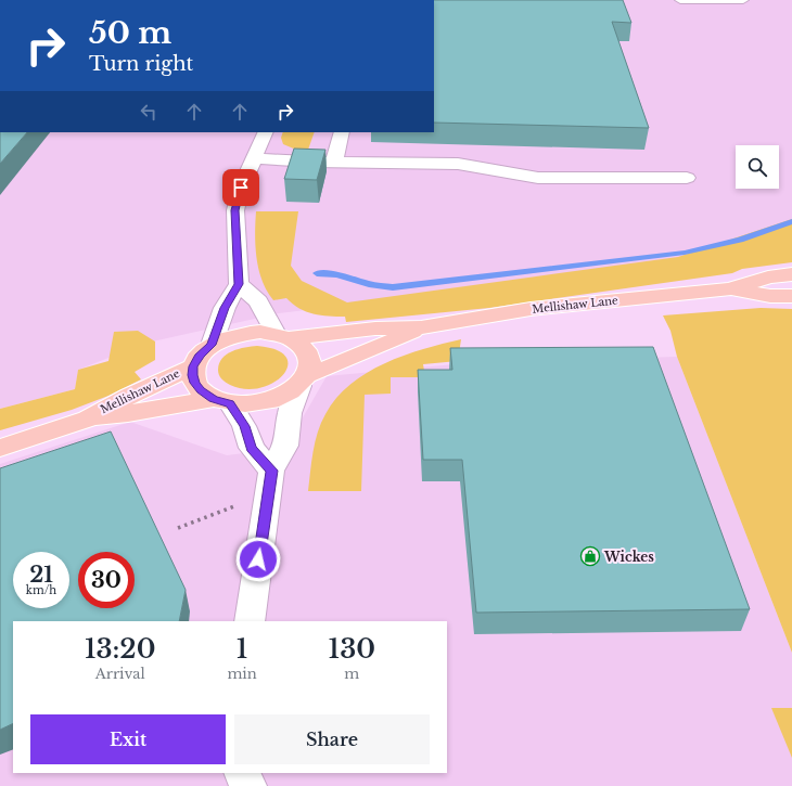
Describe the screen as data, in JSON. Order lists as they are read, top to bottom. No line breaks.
{"streets":{"main road":["Mellishaw Lane"]},"places":{"shop":["Wickes"]},"page":{"turn":["50 m","Turn right"],"speed":"21 km/h","limit":"30","eta":["13:20","Arrival","1","min","130","m"],"buttons":["Exit","Share"]}}
